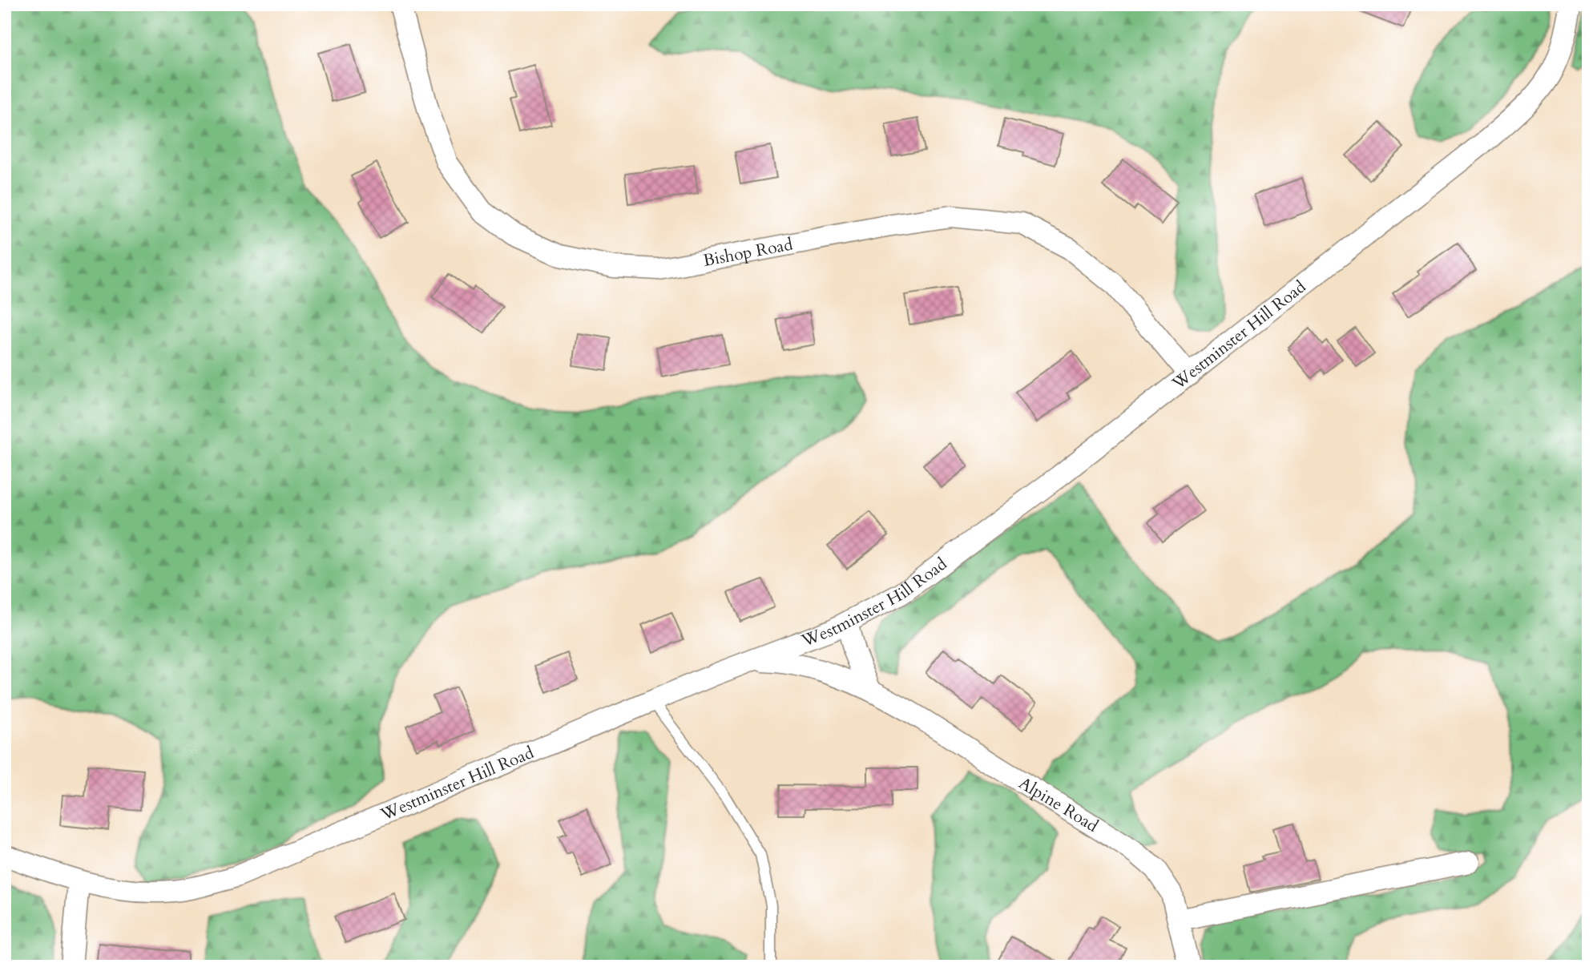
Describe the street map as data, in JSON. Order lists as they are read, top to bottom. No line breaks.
{"streets":{"street":["Bishop Road","Westminster Hill Road","Alpine Road"]},"crossings":[["Bishop Road","Westminster Hill Road"],["Westminster Hill Road","Alpine Road"]]}
